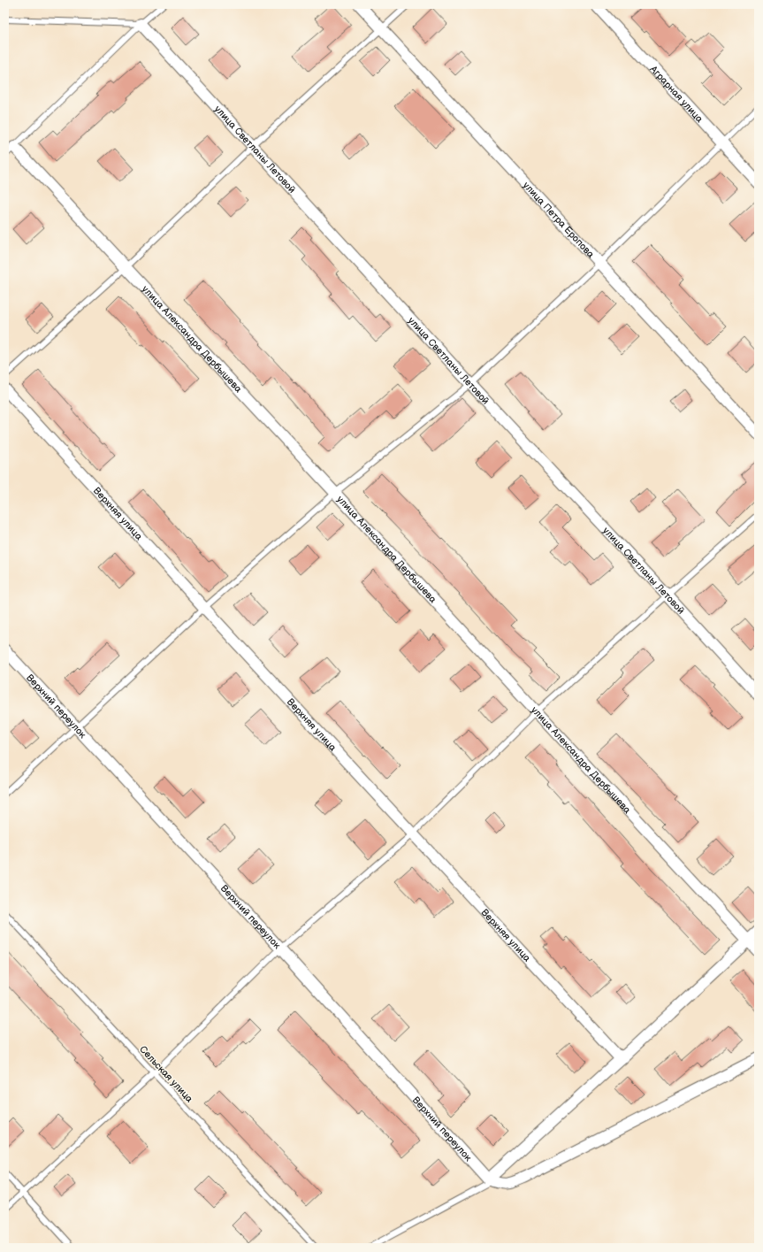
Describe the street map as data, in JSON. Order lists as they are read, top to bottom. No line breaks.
{"streets":{"street":["Аграрная улица","улица Светланы Летовой","улица Петра Еропова","улица Александра Дербышева","Верхняя улица","Верхний переулок"],"lane":["Сельская улица"]}}
